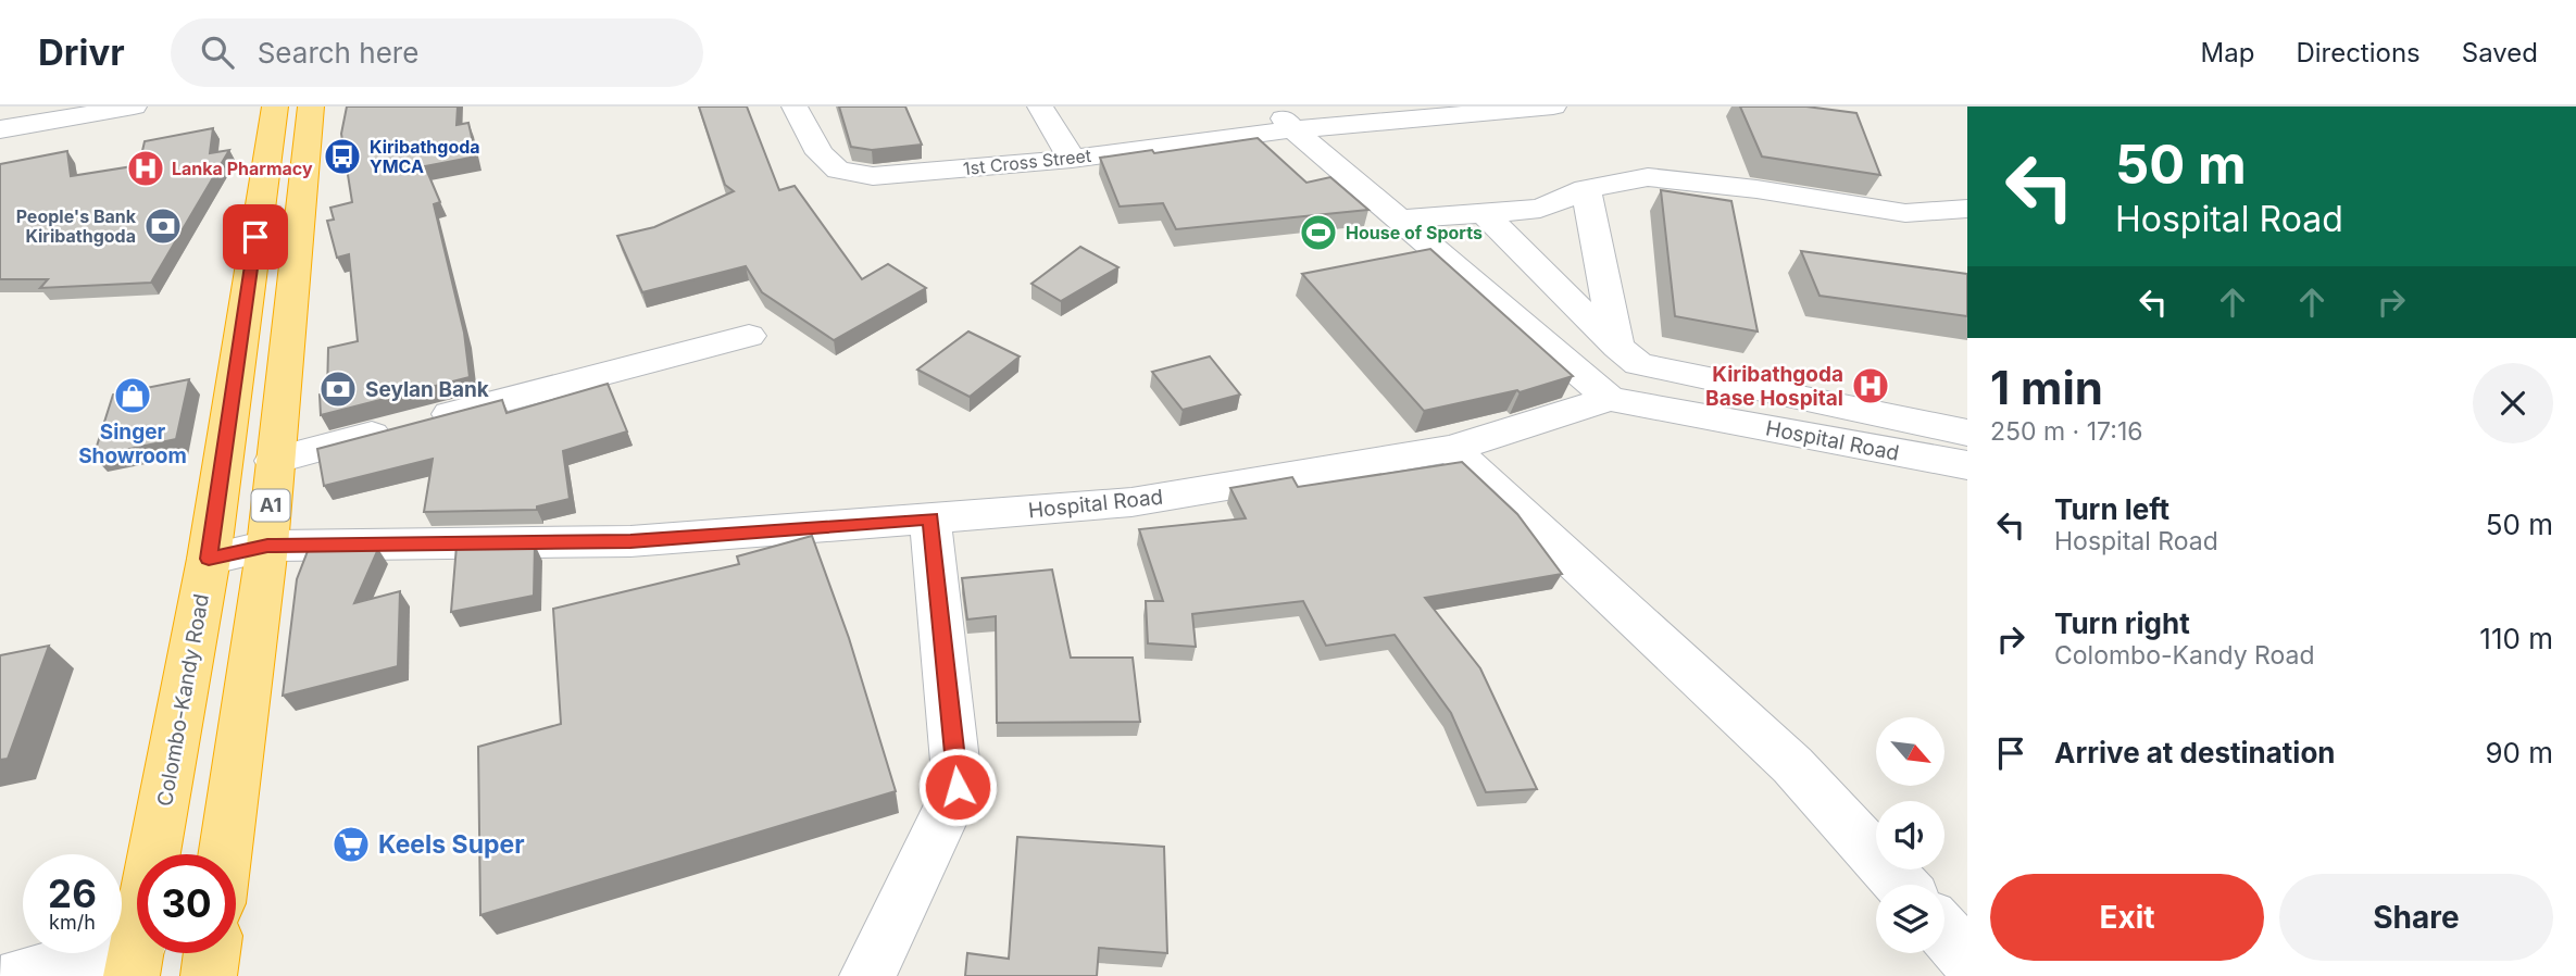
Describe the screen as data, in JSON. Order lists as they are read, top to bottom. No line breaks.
{"streets":{"highway":["A1","Colombo-Kandy Road"],"street":["1st Cross Street","Hospital Road"]},"crossings":[["Hospital Road","A1"],["Hospital Road","Colombo-Kandy Road"]],"places":{"bus stop":["Kiribathgoda YMCA"],"hospital":["Lanka Pharmacy","Kiribathgoda Base Hospital"],"bank":["People's Bank Kiribathgoda","Seylan Bank"],"sports":["House of Sports"],"shop":["Singer Showroom"],"supermarket":["Keels Super"]},"north":"bottom right","page":{"header":"Drivr","search":"Search here","nav":["Map","Directions","Saved"],"turn":["50 m","Hospital Road"],"heading":["1 min","250 m · 17:16"],"list":[{"name":"Turn left","note":"Hospital Road","value":"50 m"},{"name":"Turn right","note":"Colombo-Kandy Road","value":"110 m"},{"name":"Arrive at destination","value":"90 m"}],"speed":"26 km/h","limit":"30","buttons":["Exit","Share"]}}
